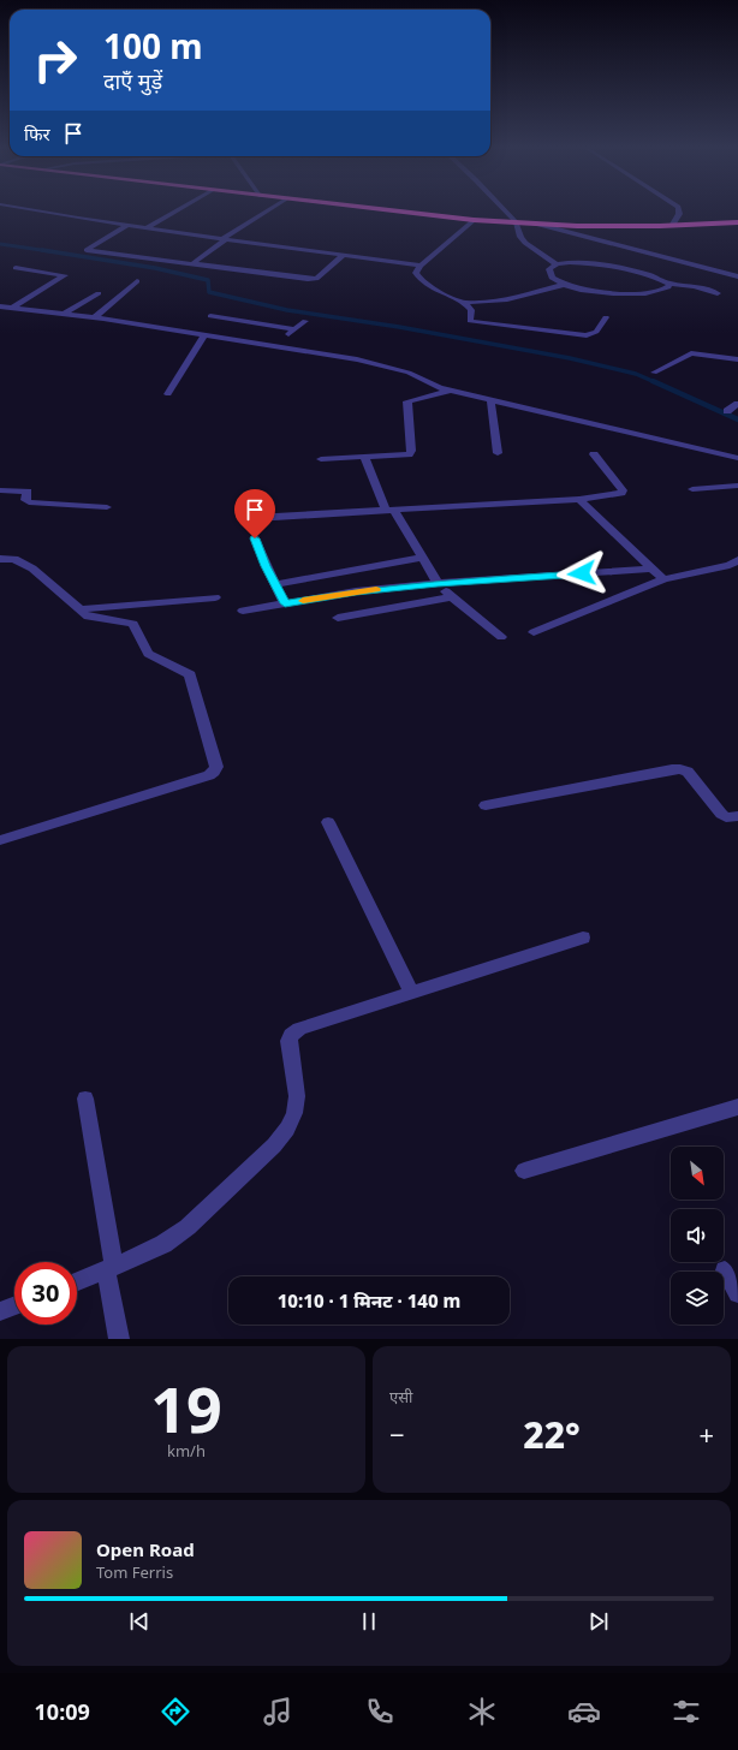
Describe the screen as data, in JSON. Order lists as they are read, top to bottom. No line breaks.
{"north":"bottom right","page":{"turn":["100 m","दाएँ मुड़ें"],"then":"फिर","limit":"30","trip":"10:10 · 1 मिनट · 140 m","tile":[["19","km/h"],"एसी"],"heat":["−","22°","+"],"song":["Open Road","Tom Ferris"],"tabs":"10:09"}}
